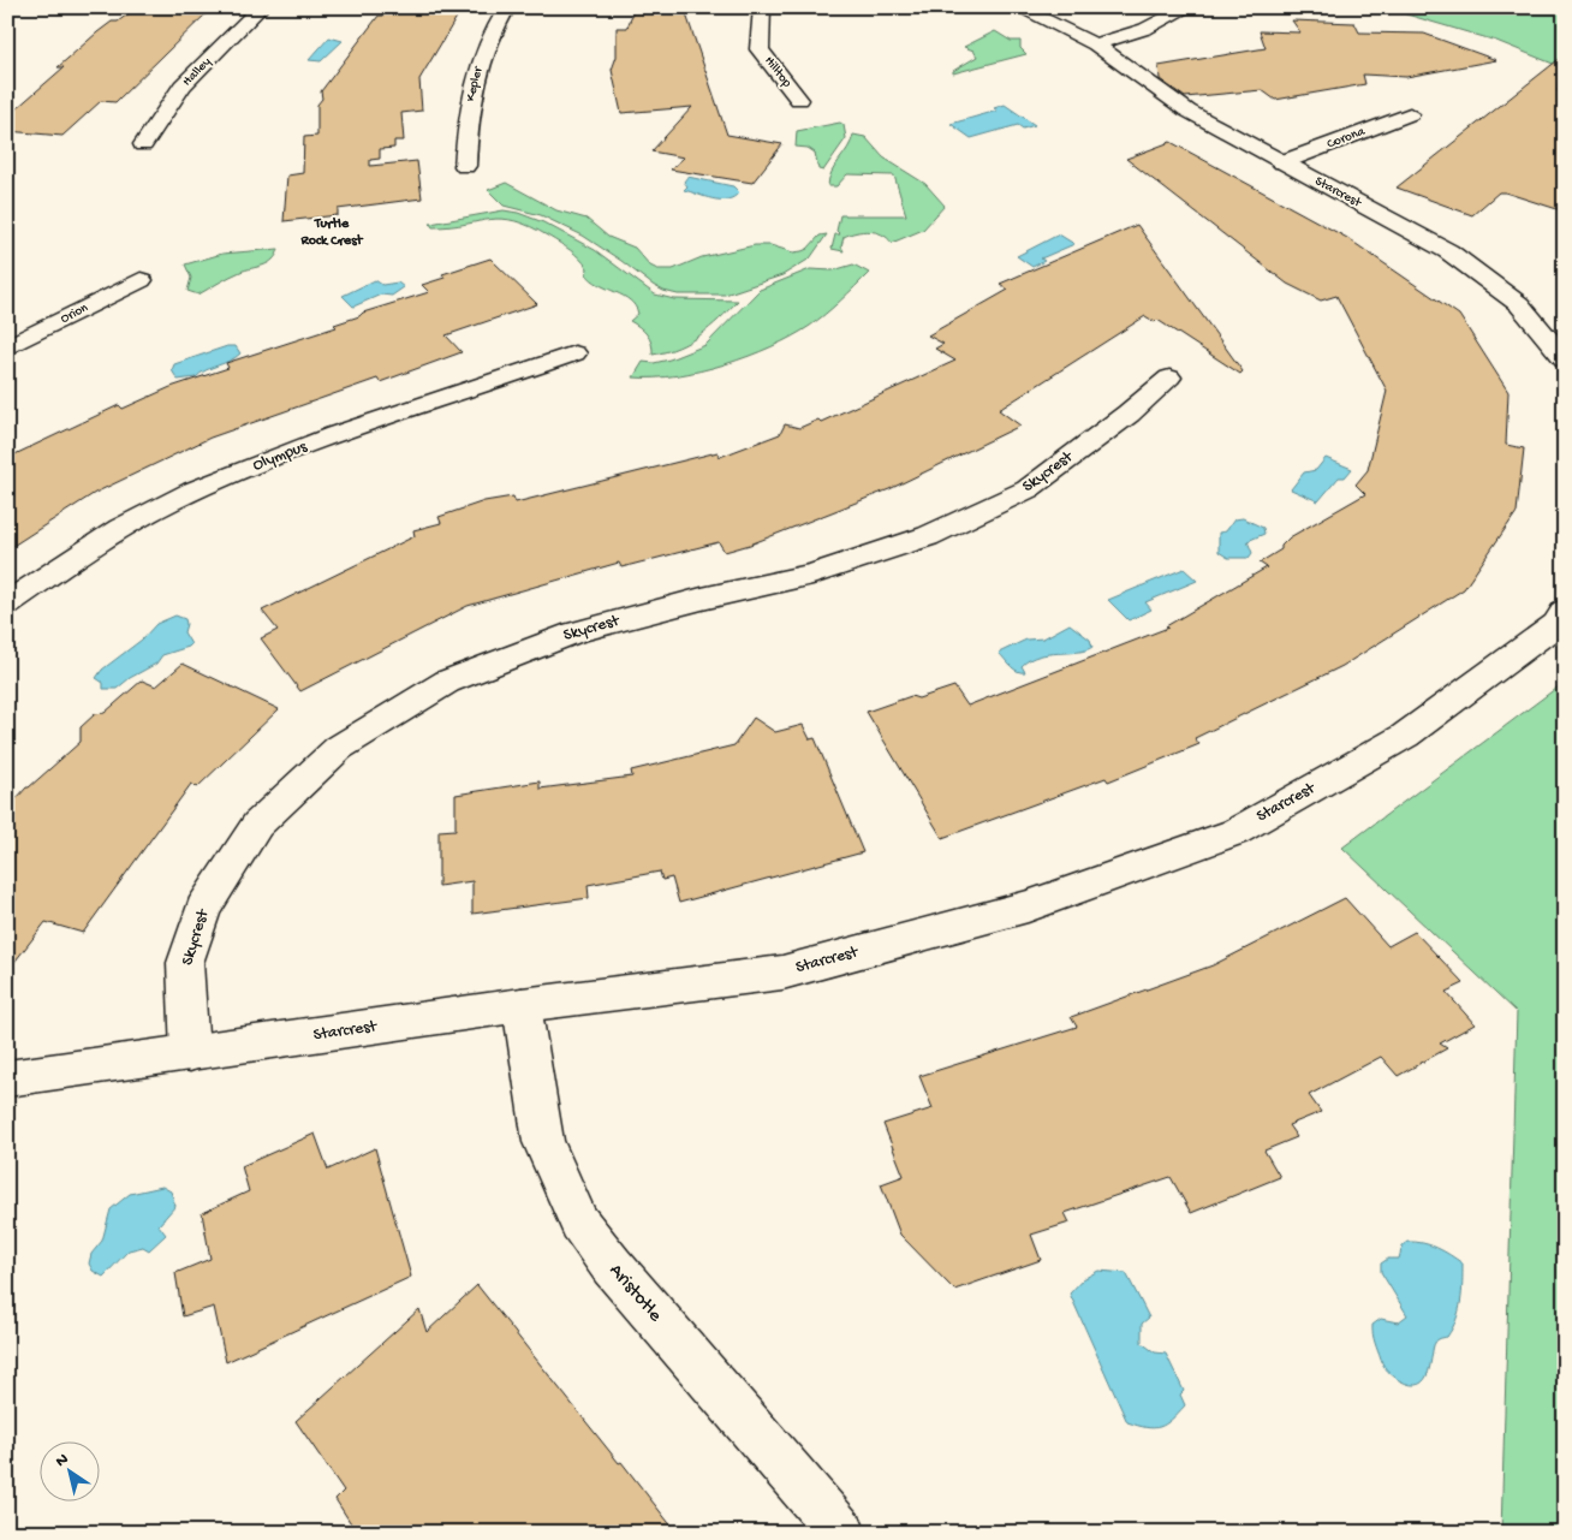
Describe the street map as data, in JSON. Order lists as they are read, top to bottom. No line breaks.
{"streets":{"street":["Halley","Hilltop","Kepler","Corona","Starcrest","Orion","Olympus","Skycrest","Aristotle"]},"crossings":[["Corona","Starcrest"],["Starcrest","Skycrest"],["Starcrest","Aristotle"]],"districts":["Turtle Rock Crest"],"north":"top left"}
